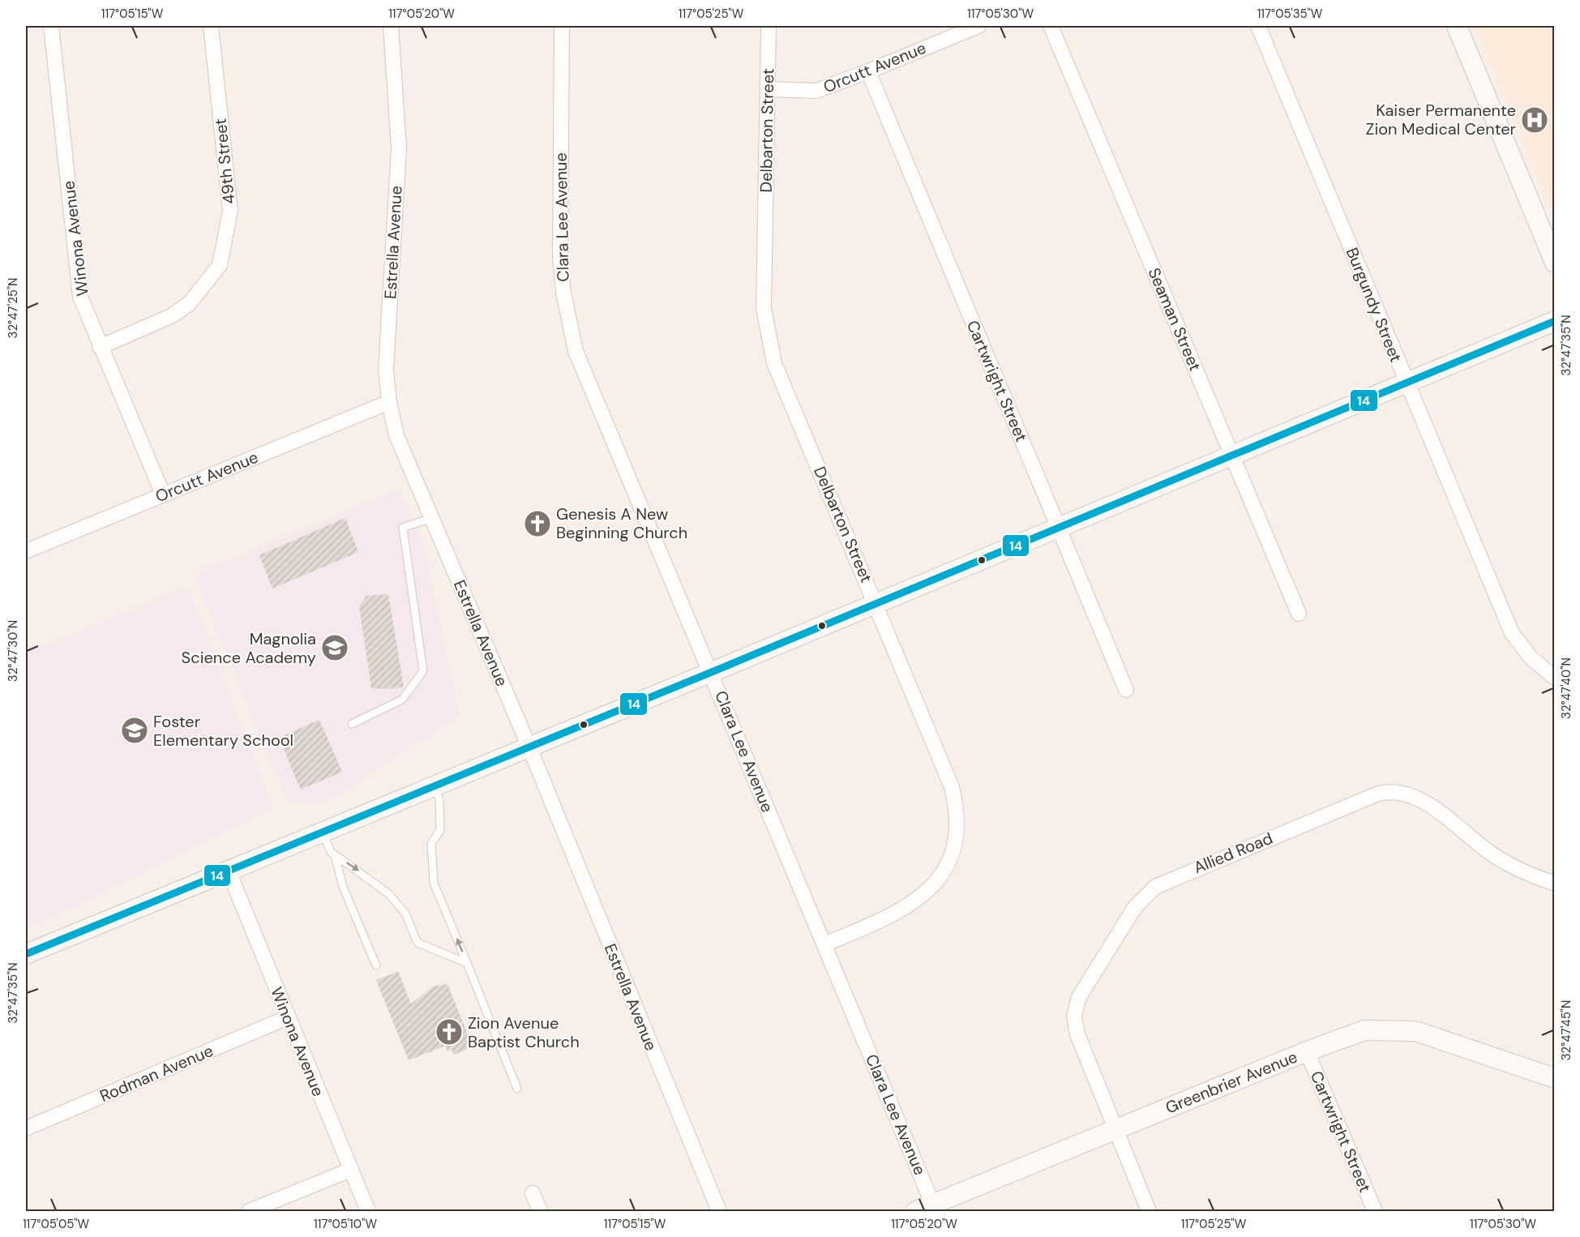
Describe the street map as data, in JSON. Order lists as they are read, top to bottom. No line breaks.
{"streets":{"main road":["Greenbrier Avenue"],"street":["Orcutt Avenue","Delbarton Street","49th Street","Clara Lee Avenue","Winona Avenue","Estrella Avenue","Burgundy Street","Seaman Street","Cartwright Street","Allied Road","Rodman Avenue"]},"crossings":[["Orcutt Avenue","Delbarton Street"],["Orcutt Avenue","Winona Avenue"],["Orcutt Avenue","Estrella Avenue"],["Orcutt Avenue","Cartwright Street"],["Delbarton Street","Clara Lee Avenue"],["49th Street","Winona Avenue"],["Clara Lee Avenue","Greenbrier Avenue"],["Winona Avenue","Rodman Avenue"],["Cartwright Street","Greenbrier Avenue"],["Allied Road","Greenbrier Avenue"]],"places":{"hospital":["Kaiser Permanente Zion Medical Center"],"church":["Genesis A New Beginning Church","Zion Avenue Baptist Church"],"school or university":["Magnolia Science Academy","Foster Elementary School"]},"lines":["transit line 14"],"coordinates":["117°05'15\"W","117°05'20\"W","117°05'25\"W","117°05'30\"W","117°05'35\"W","32°47'25\"N","32°47'35\"N","32°47'30\"N","32°47'40\"N","32°47'45\"N","117°05'05\"W","117°05'10\"W"]}
